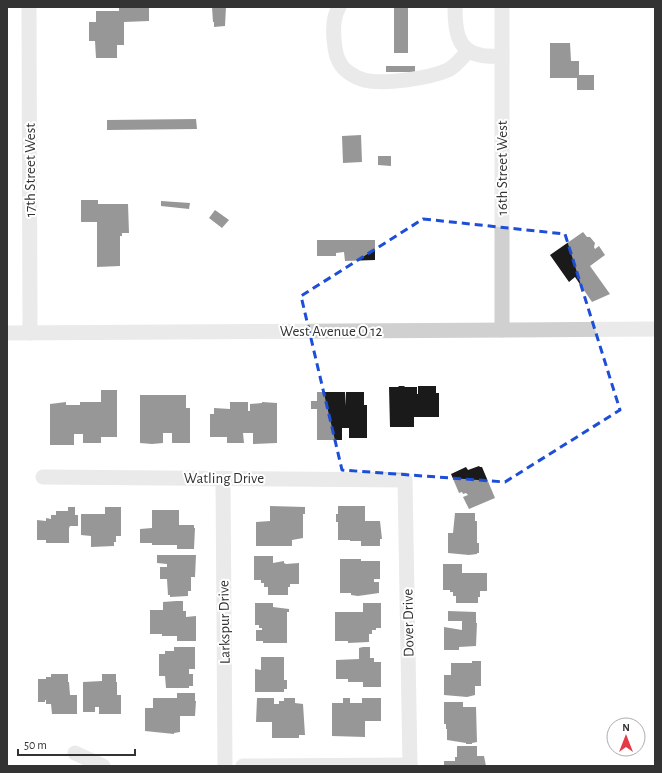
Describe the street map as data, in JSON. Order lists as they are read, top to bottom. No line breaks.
{"streets":{"street":["16th Street West","17th Street West","West Avenue O 12","Watling Drive","Larkspur Drive","Dover Drive"]},"crossings":[["16th Street West","West Avenue O 12"],["17th Street West","West Avenue O 12"],["Watling Drive","Larkspur Drive"],["Watling Drive","Dover Drive"]],"scale_bar":"50 m","north":"top"}
